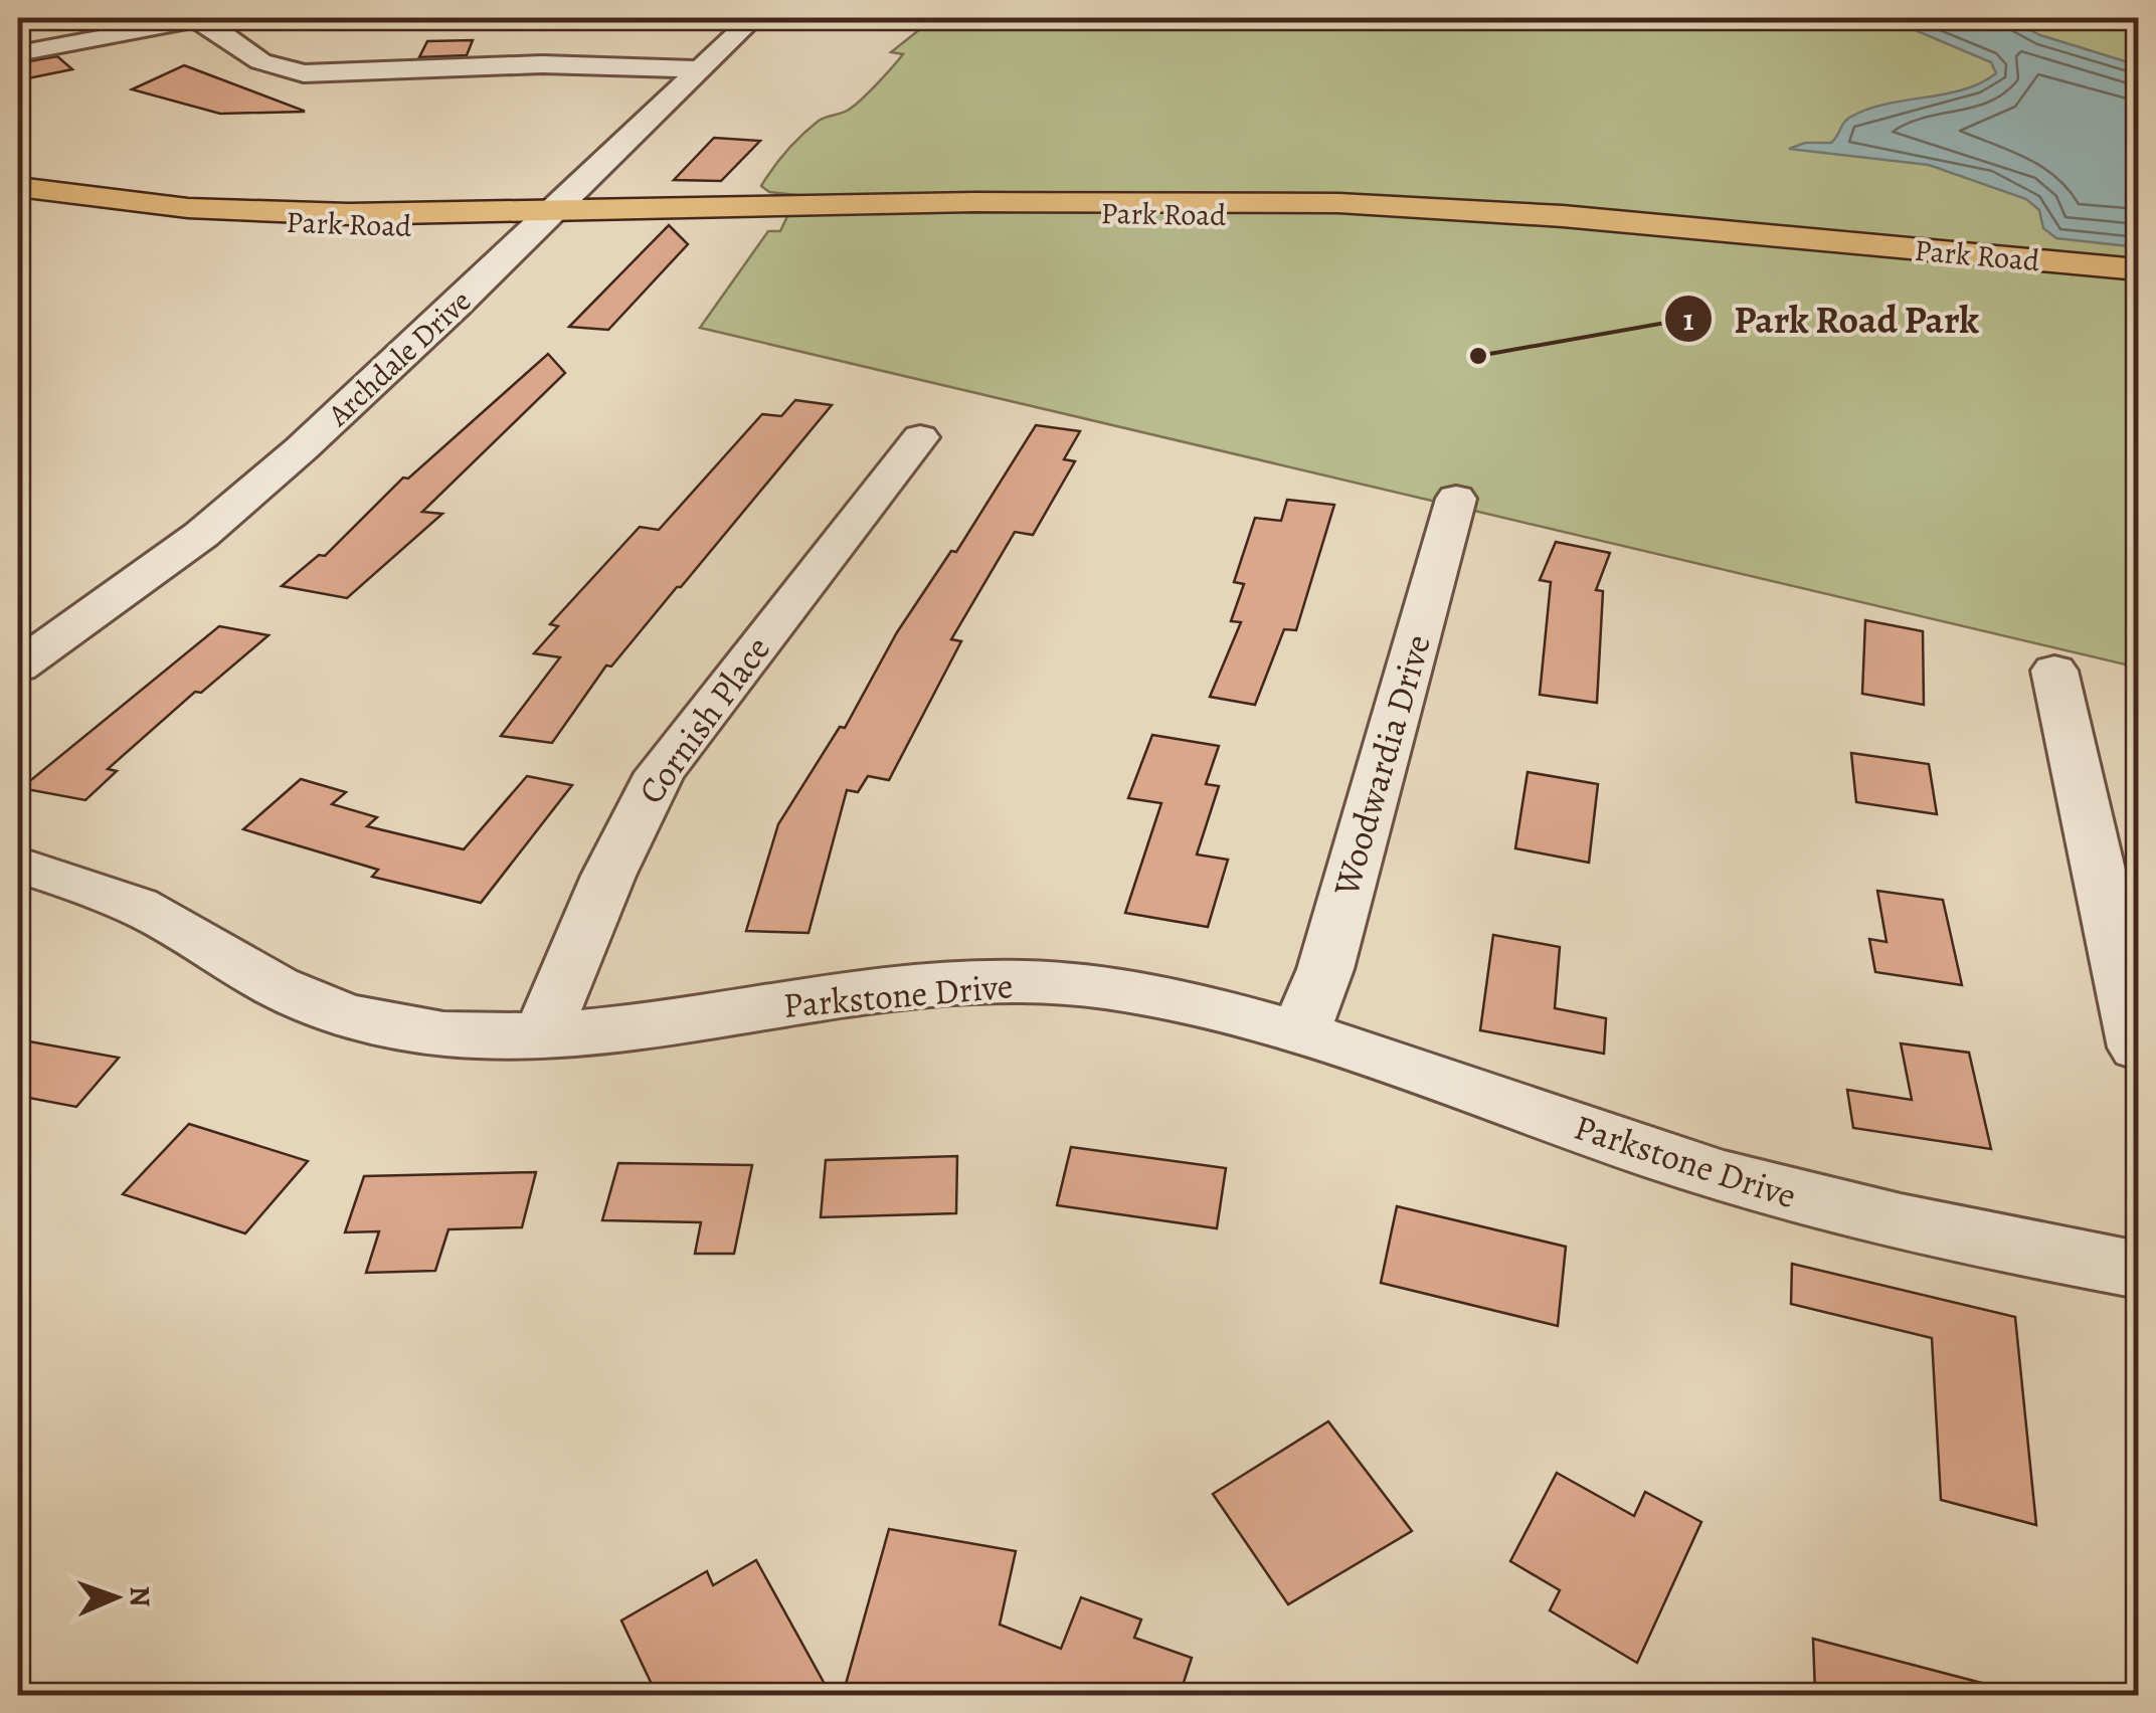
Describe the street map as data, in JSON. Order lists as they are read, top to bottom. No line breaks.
{"streets":{"main road":["Park Road"],"street":["Archdale Drive","Cornish Place","Woodwardia Drive","Parkstone Drive"]},"crossings":[["Park Road","Archdale Drive"],["Cornish Place","Parkstone Drive"],["Woodwardia Drive","Parkstone Drive"]],"places":["Park Road Park"],"north":"right"}
